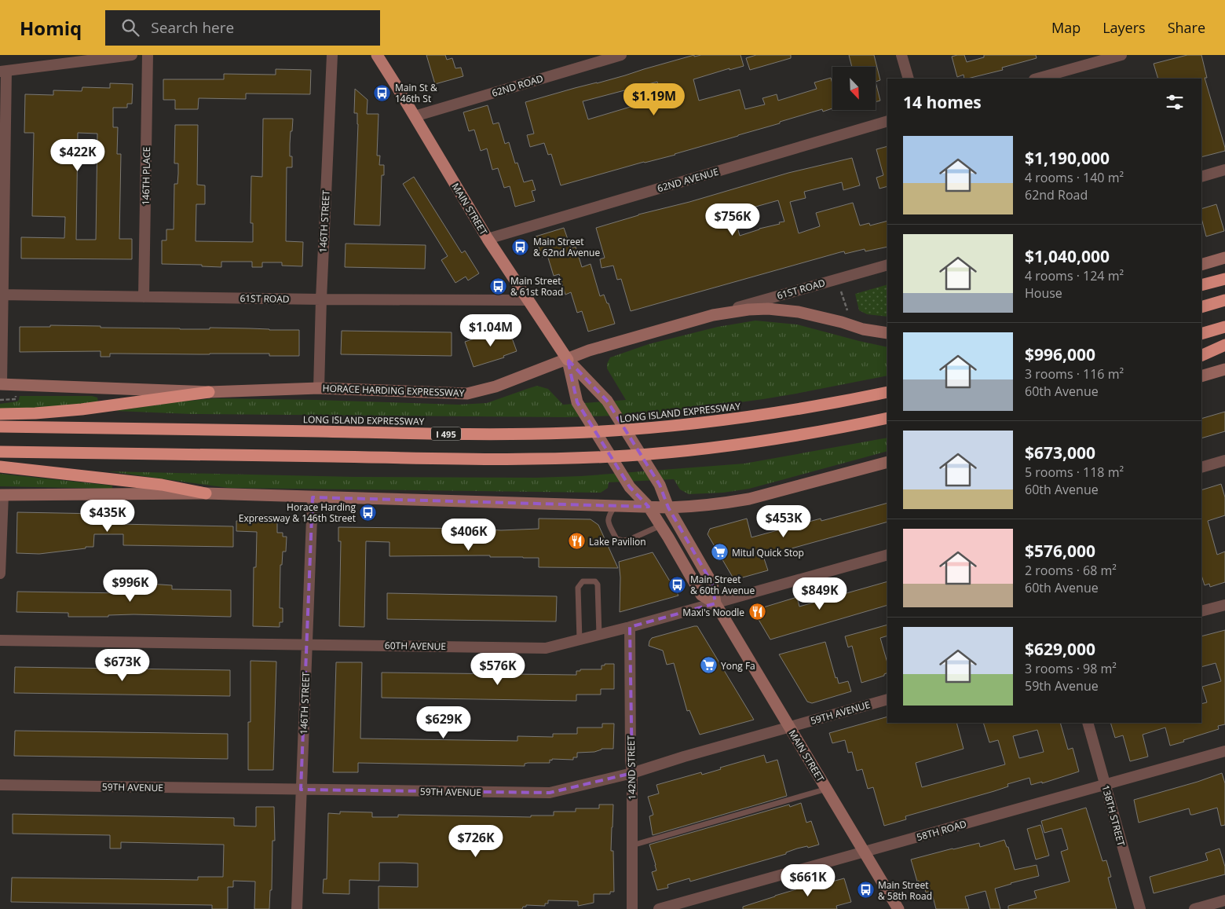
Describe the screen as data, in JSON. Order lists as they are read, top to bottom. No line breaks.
{"streets":{"highway":["LONG ISLAND EXPRESSWAY","I 495"],"main road":["MAIN STREET","HORACE HARDING EXPRESSWAY"],"street":["62ND ROAD","146TH PLACE","62ND AVENUE","146TH STREET","61ST ROAD","60TH AVENUE","59TH AVENUE","142ND STREET","138TH STREET","58TH ROAD"]},"crossings":[["62ND ROAD","MAIN STREET"],["146TH PLACE","61ST ROAD"],["62ND AVENUE","MAIN STREET"],["MAIN STREET","61ST ROAD"],["MAIN STREET","HORACE HARDING EXPRESSWAY"],["MAIN STREET","60TH AVENUE"],["MAIN STREET","59TH AVENUE"],["MAIN STREET","58TH ROAD"],["146TH STREET","61ST ROAD"],["146TH STREET","HORACE HARDING EXPRESSWAY"],["146TH STREET","60TH AVENUE"],["146TH STREET","59TH AVENUE"],["61ST ROAD","HORACE HARDING EXPRESSWAY"],["60TH AVENUE","142ND STREET"],["59TH AVENUE","142ND STREET"],["138TH STREET","58TH ROAD"]],"places":{"bus stop":["Main St & 146th St","Main Street & 62nd Avenue","Main Street & 61st Road","Horace Harding Expressway & 146th Street","Main Street & 60th Avenue","Main Street & 58th Road"],"restaurant":["Lake Pavilion","Maxi's Noodle"],"supermarket":["Mitul Quick Stop","Yong Fa"]},"north":"bottom right","page":{"header":"Homiq","search":"Search here","nav":["Map","Layers","Share"],"heading":"14 homes","price":["$1.19M","$422K","$756K","$1.04M","$435K","$453K","$406K","$996K","$849K","$673K","$576K","$629K","$726K","$661K"],"list":[{"name":"$1,190,000","note":"4 rooms · 140 m² · 62nd Road"},{"name":"$1,040,000","note":"4 rooms · 124 m² · House"},{"name":"$996,000","note":"3 rooms · 116 m² · 60th Avenue"},{"name":"$673,000","note":"5 rooms · 118 m² · 60th Avenue"},{"name":"$576,000","note":"2 rooms · 68 m² · 60th Avenue"},{"name":"$629,000","note":"3 rooms · 98 m² · 59th Avenue"}]}}
